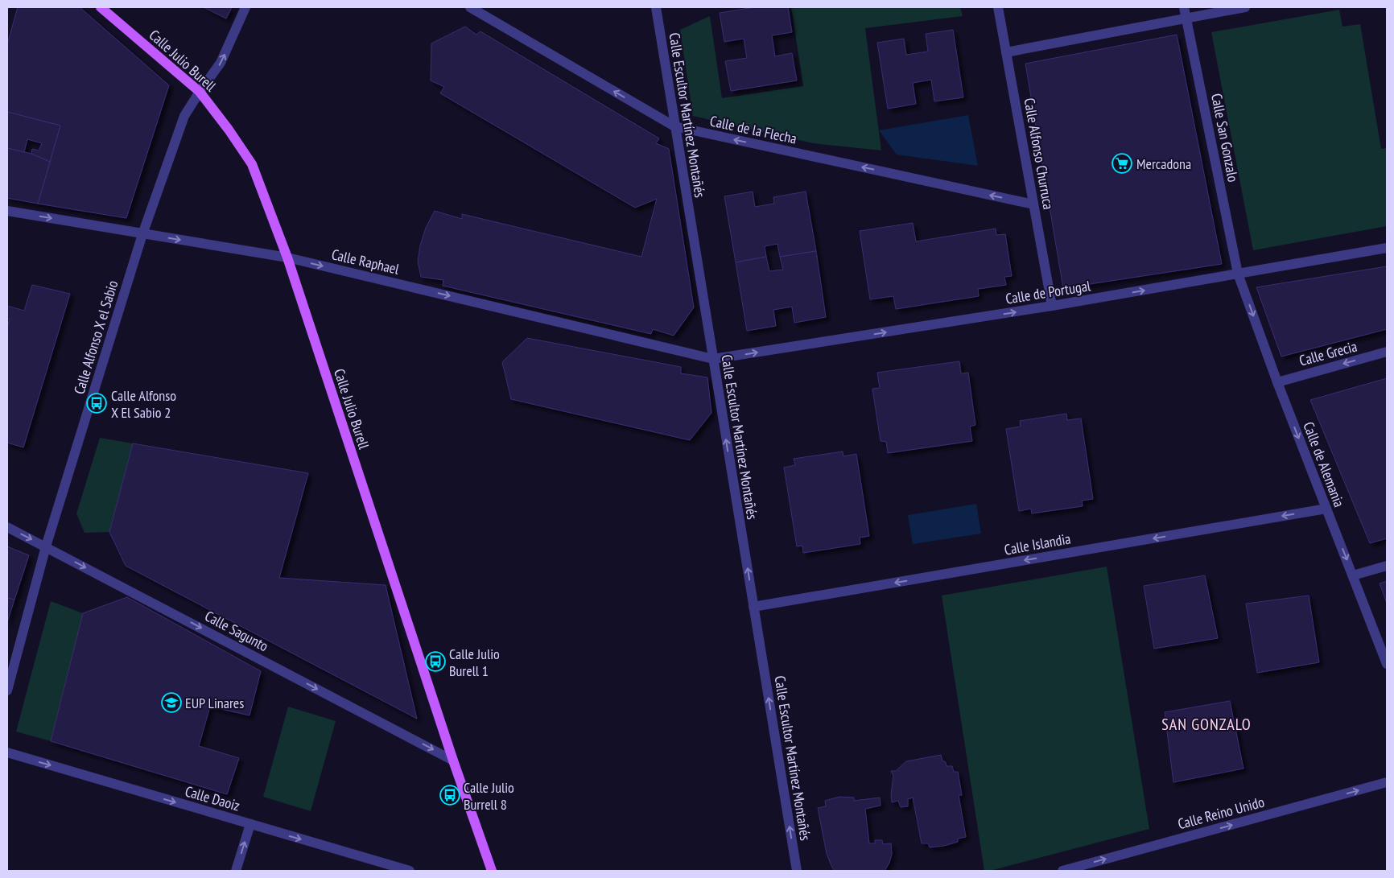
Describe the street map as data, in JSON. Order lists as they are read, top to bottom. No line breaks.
{"streets":{"main road":["Calle Julio Burell"],"street":["Calle Escultor Martínez Montañés","Calle de la Flecha","Calle San Gonzalo","Calle Alfonso Churruca","Calle Raphael","Calle de Portugal","Calle Alfonso X el Sabio","Calle Grecia","Calle de Alemania","Calle Islandia","Calle Sagunto","Calle Daoiz","Calle Reino Unido"]},"crossings":[["Calle Julio Burell","Calle Raphael"],["Calle Julio Burell","Calle Alfonso X el Sabio"],["Calle Julio Burell","Calle Sagunto"],["Calle Escultor Martínez Montañés","Calle de la Flecha"],["Calle Escultor Martínez Montañés","Calle Raphael"],["Calle Escultor Martínez Montañés","Calle de Portugal"],["Calle Escultor Martínez Montañés","Calle Islandia"],["Calle de la Flecha","Calle Alfonso Churruca"],["Calle San Gonzalo","Calle de Portugal"],["Calle San Gonzalo","Calle de Alemania"],["Calle Alfonso Churruca","Calle de Portugal"],["Calle Raphael","Calle de Portugal"],["Calle Raphael","Calle Alfonso X el Sabio"],["Calle de Portugal","Calle de Alemania"],["Calle Alfonso X el Sabio","Calle Sagunto"],["Calle Grecia","Calle de Alemania"],["Calle de Alemania","Calle Islandia"]],"one_way":["Calle Escultor Martínez Montañés","Calle de la Flecha","Calle Raphael","Calle de Portugal","Calle Grecia","Calle de Alemania","Calle Islandia","Calle Sagunto","Calle Daoiz","Calle Reino Unido"],"districts":["SAN GONZALO"],"places":{"supermarket":["Mercadona"],"bus stop":["Calle Alfonso X El Sabio 2","Calle Julio Burell 1","Calle Julio Burrell 8"],"school or university":["EUP Linares"]}}
